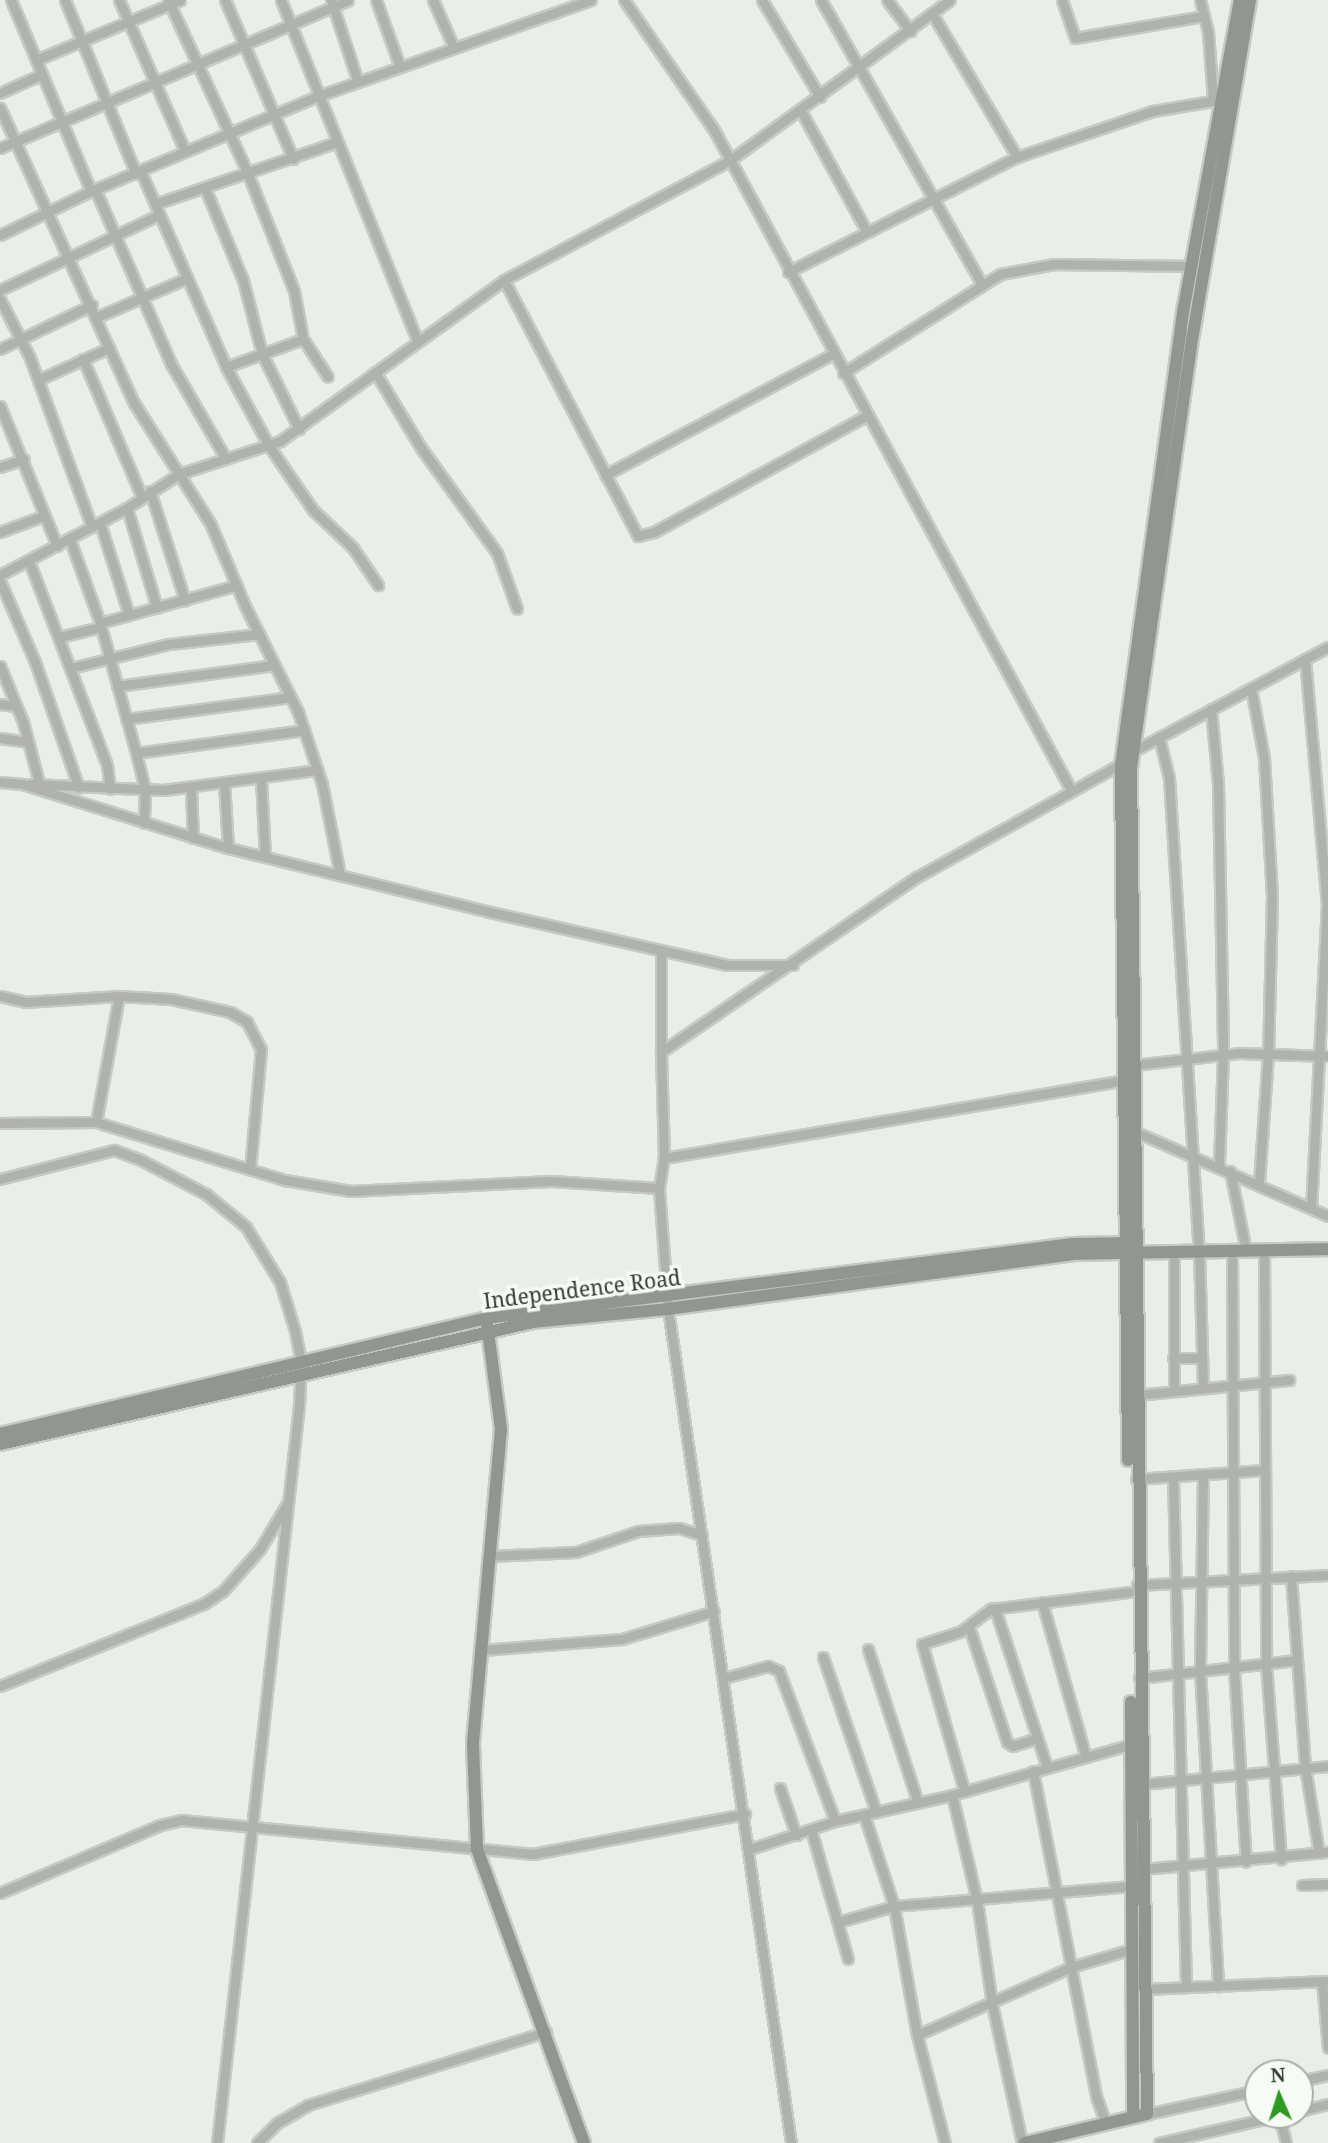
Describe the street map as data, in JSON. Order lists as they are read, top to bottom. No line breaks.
{"streets":{"main road":["Independence Road"]},"north":"top"}
